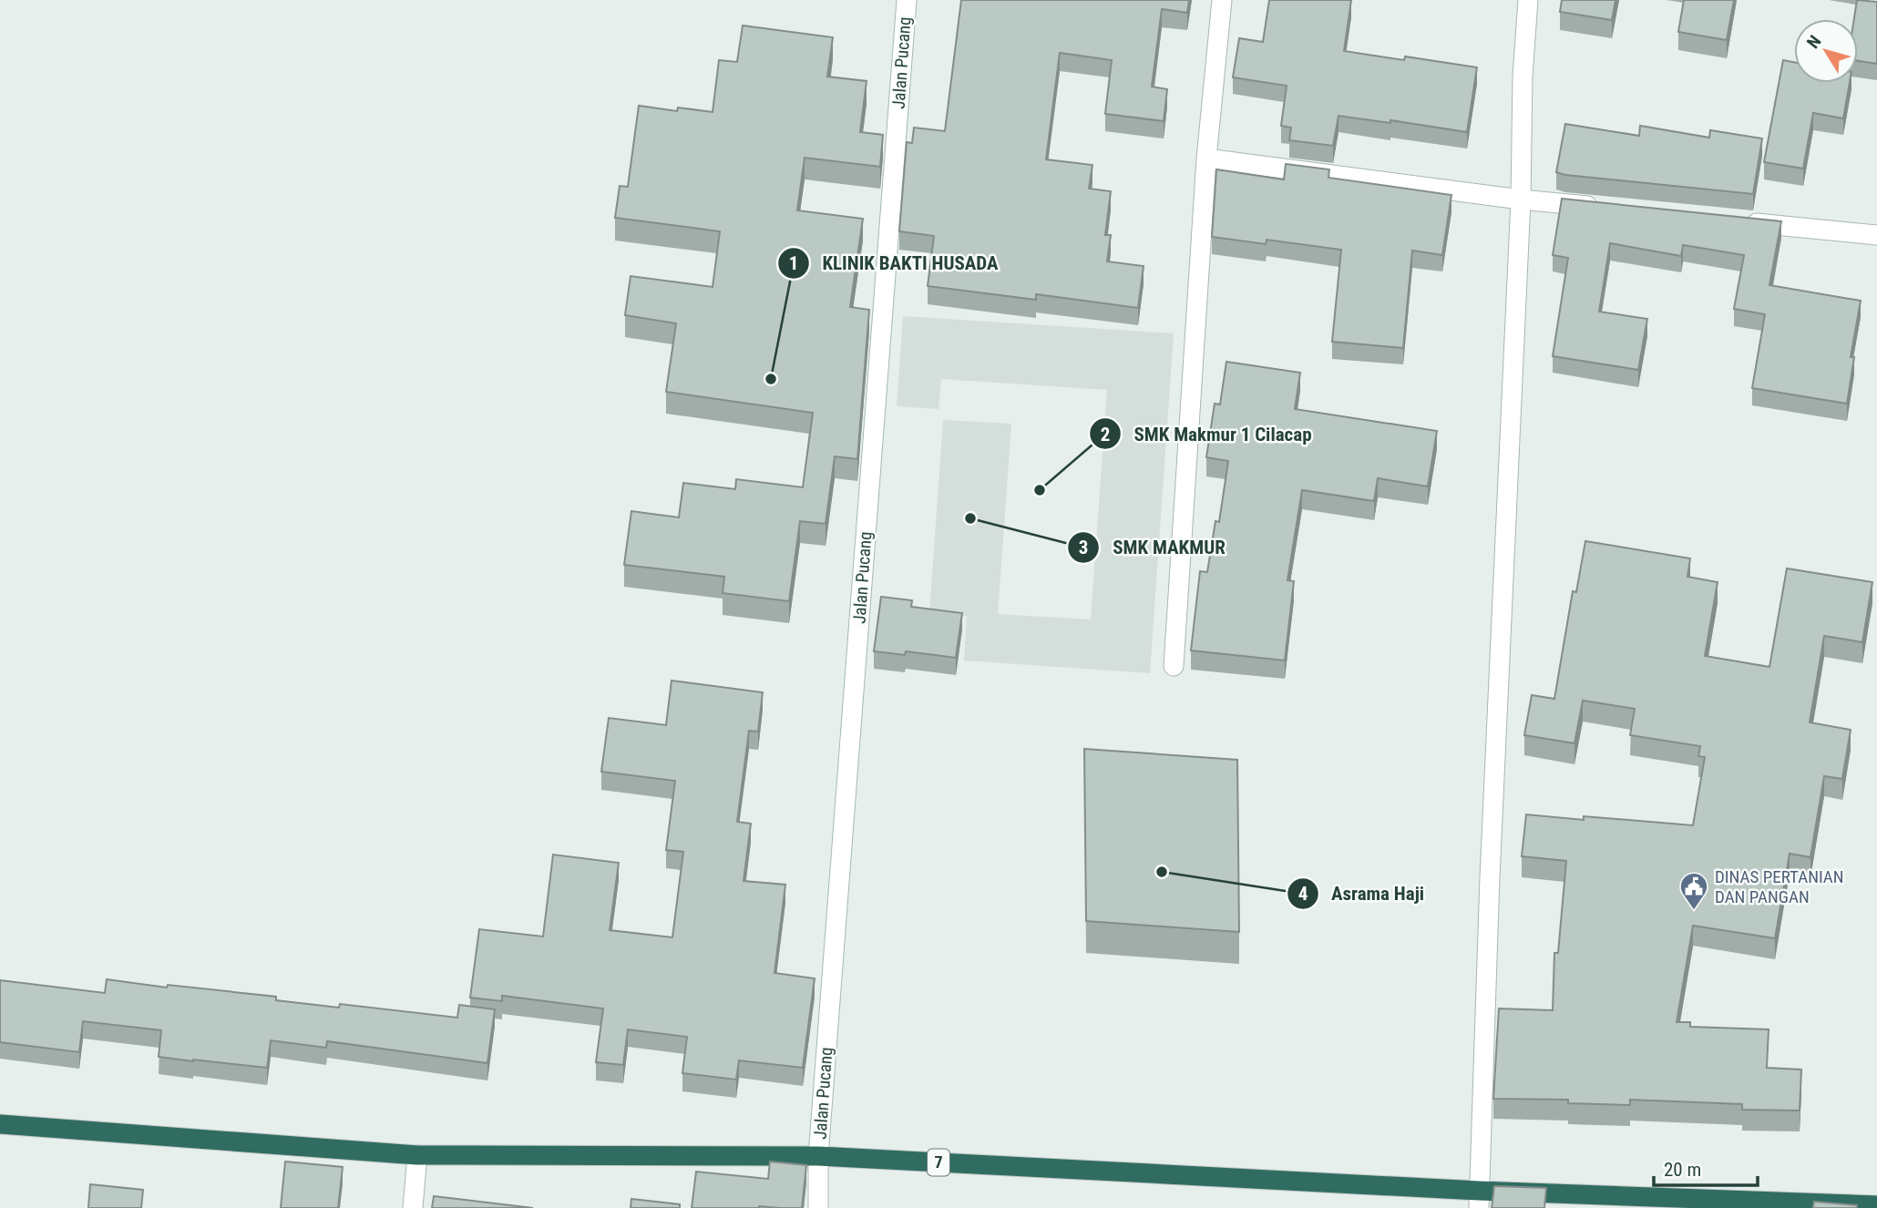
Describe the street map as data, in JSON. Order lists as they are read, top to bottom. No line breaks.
{"streets":{"highway":["7"],"street":["Jalan Pucang"]},"crossings":[["Jalan Pucang","7"]],"places":{"other":["KLINIK BAKTI HUSADA","SMK Makmur 1 Cilacap","SMK MAKMUR","Asrama Haji"],"public building":["DINAS PERTANIAN DAN PANGAN"]},"scale_bar":"20 m","north":"top left"}
